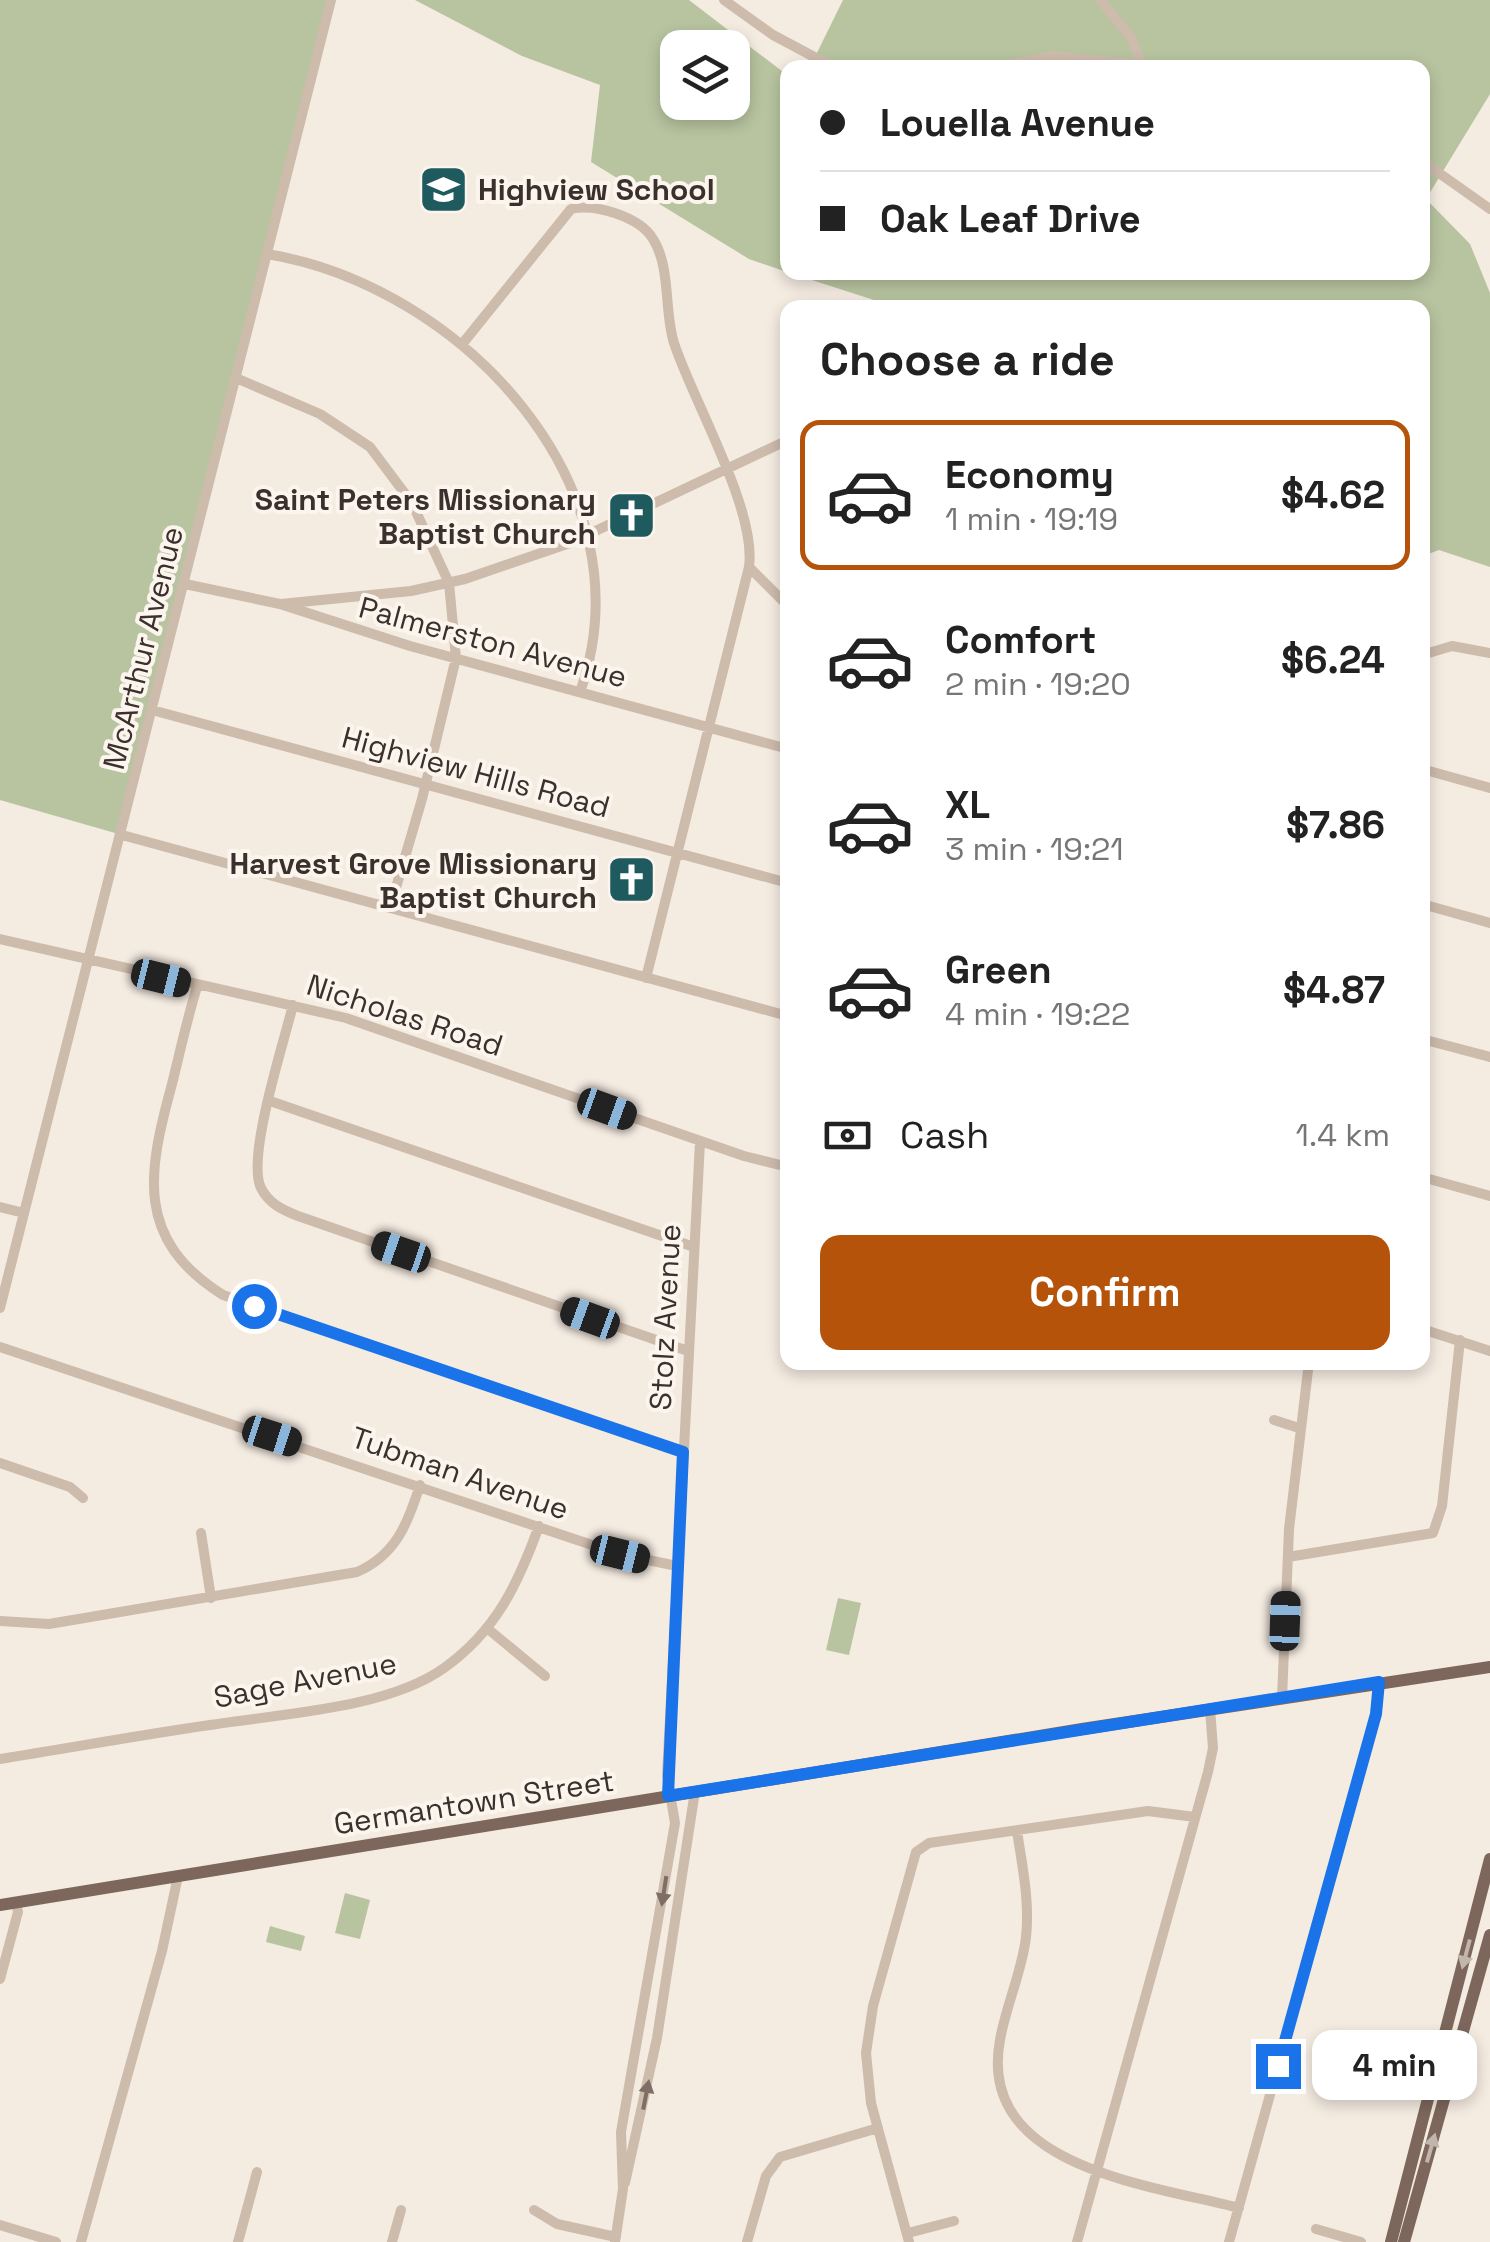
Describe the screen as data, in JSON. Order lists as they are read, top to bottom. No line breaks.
{"streets":{"main road":["Germantown Street"],"street":["Palmerston Avenue","McArthur Avenue","Highview Hills Road","Nicholas Road","Stolz Avenue","Tubman Avenue","Sage Avenue"]},"crossings":[["Palmerston Avenue","McArthur Avenue"],["McArthur Avenue","Highview Hills Road"],["McArthur Avenue","Nicholas Road"],["Nicholas Road","Stolz Avenue"],["Stolz Avenue","Tubman Avenue"],["Stolz Avenue","Germantown Street"],["Tubman Avenue","Sage Avenue"]],"places":{"school or university":["Highview School"],"church":["Saint Peters Missionary Baptist Church","Harvest Grove Missionary Baptist Church"]},"page":{"banner":["Louella Avenue","Oak Leaf Drive"],"heading":"Choose a ride","list":[{"name":"Economy","note":"1 min · 19:19","value":"$4.62"},{"name":"Comfort","note":"2 min · 19:20","value":"$6.24"},{"name":"XL","note":"3 min · 19:21","value":"$7.86"},{"name":"Green","note":"4 min · 19:22","value":"$4.87"}],"pay":["Cash","1.4 km"],"buttons":"Confirm","bubble":"4 min"}}
